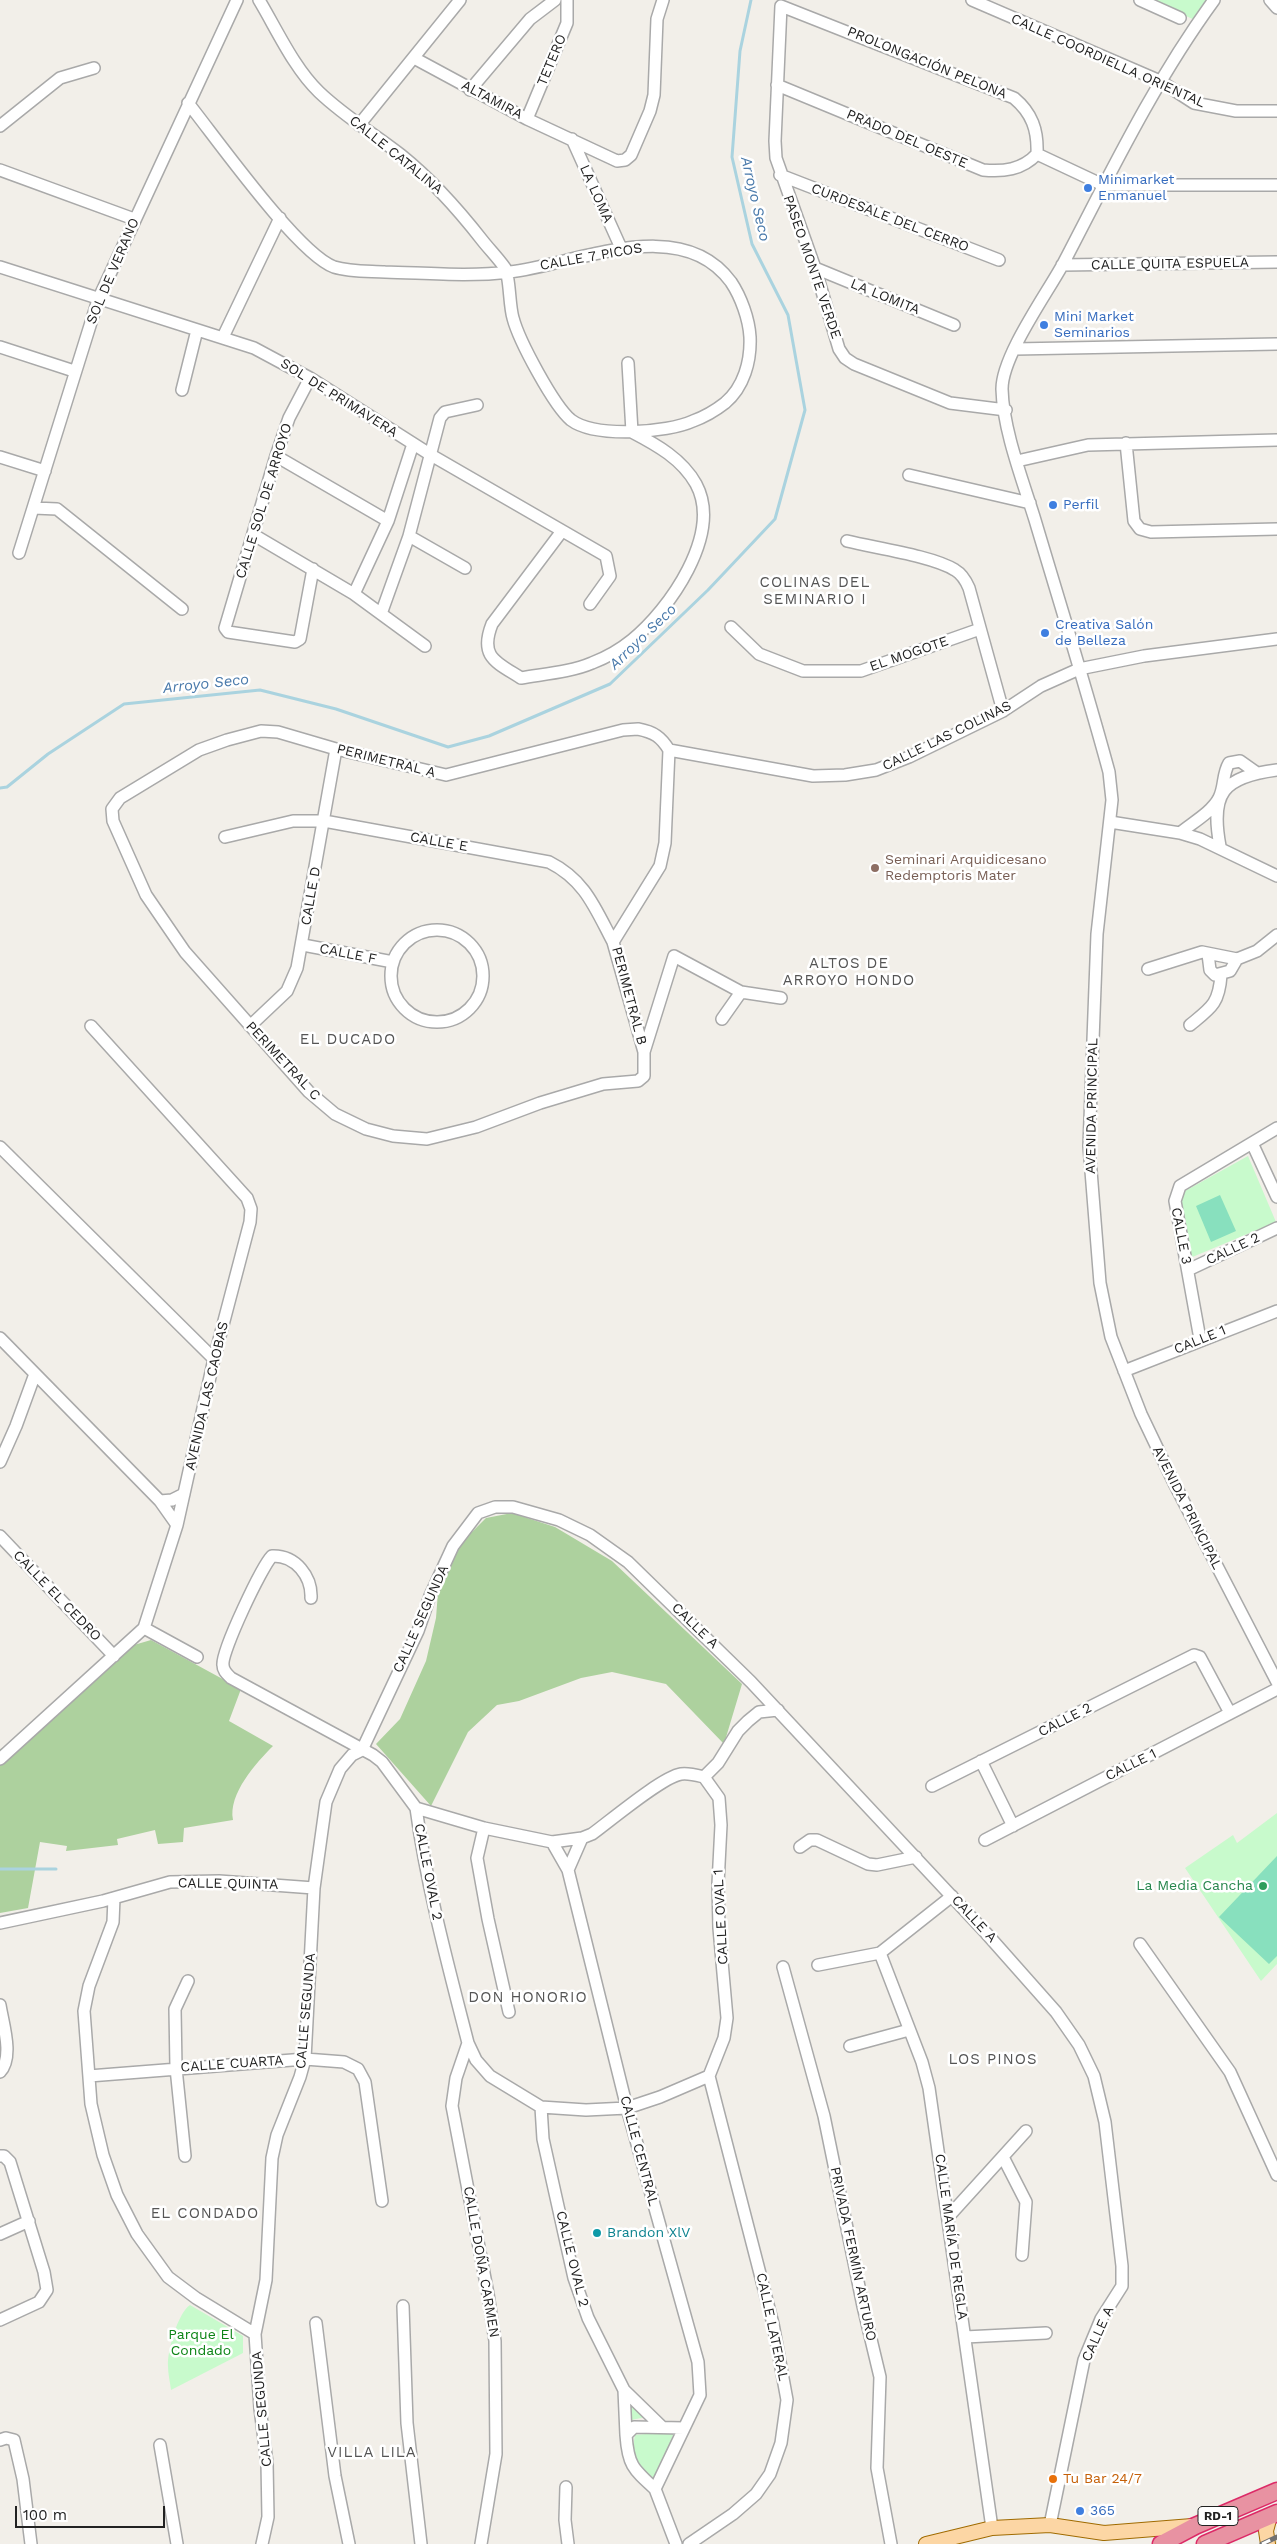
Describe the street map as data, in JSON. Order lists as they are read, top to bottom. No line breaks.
{"streets":{"highway":["RD-1"],"street":["TETERO","CALLE COORDIELLA ORIENTAL","PROLONGACIÓN PELONA","ALTAMIRA","PRADO DEL OESTE","CALLE CATALINA","LA LOMA","CURDESALE DEL CERRO","CALLE 7 PICOS","CALLE QUITA ESPUELA","PASEO MONTE VERDE","SOL DE VERANO","LA LOMITA","SOL DE PRIMAVERA","CALLE SOL DE ARROYO","EL MOGOTE","CALLE LAS COLINAS","PERIMETRAL A","CALLE E","CALLE D","CALLE F","PERIMETRAL B","PERIMETRAL C","AVENIDA PRINCIPAL","CALLE 3","CALLE 2","CALLE 1","AVENIDA LAS CAOBAS","CALLE EL CEDRO","CALLE SEGUNDA","CALLE A","CALLE OVAL 2","CALLE QUINTA","CALLE OVAL 1","CALLE CUARTA","CALLE CENTRAL","CALLE MARÍA DE REGLA","PRIVADA FERMÍN ARTURO","CALLE DOÑA CARMEN","CALLE LATERAL"]},"crossings":[["TETERO","ALTAMIRA"],["CALLE COORDIELLA ORIENTAL","AVENIDA PRINCIPAL"],["PROLONGACIÓN PELONA","PRADO DEL OESTE"],["PROLONGACIÓN PELONA","PASEO MONTE VERDE"],["ALTAMIRA","LA LOMA"],["PRADO DEL OESTE","PASEO MONTE VERDE"],["CALLE CATALINA","CALLE 7 PICOS"],["LA LOMA","CALLE 7 PICOS"],["CURDESALE DEL CERRO","PASEO MONTE VERDE"],["CALLE 7 PICOS","SOL DE VERANO"],["CALLE QUITA ESPUELA","AVENIDA PRINCIPAL"],["PASEO MONTE VERDE","LA LOMITA"],["PASEO MONTE VERDE","AVENIDA PRINCIPAL"],["SOL DE VERANO","SOL DE PRIMAVERA"],["SOL DE PRIMAVERA","CALLE SOL DE ARROYO"],["CALLE LAS COLINAS","PERIMETRAL A"],["CALLE LAS COLINAS","PERIMETRAL B"],["CALLE LAS COLINAS","AVENIDA PRINCIPAL"],["PERIMETRAL A","CALLE D"],["PERIMETRAL A","PERIMETRAL B"],["PERIMETRAL A","PERIMETRAL C"],["CALLE E","CALLE D"],["CALLE E","PERIMETRAL B"],["CALLE D","CALLE F"],["CALLE D","PERIMETRAL C"],["PERIMETRAL B","PERIMETRAL C"],["AVENIDA PRINCIPAL","CALLE 1"],["CALLE 3","CALLE 2"],["CALLE 3","CALLE 1"],["CALLE 2","CALLE 1"],["AVENIDA LAS CAOBAS","CALLE EL CEDRO"],["CALLE SEGUNDA","CALLE A"],["CALLE SEGUNDA","CALLE QUINTA"],["CALLE SEGUNDA","CALLE CUARTA"],["CALLE OVAL 2","CALLE CENTRAL"],["CALLE OVAL 2","CALLE DOÑA CARMEN"],["CALLE OVAL 1","CALLE LATERAL"]],"districts":["COLINAS DEL SEMINARIO I","ALTOS DE ARROYO HONDO","EL DUCADO","DON HONORIO","LOS PINOS","EL CONDADO","VILLA LILA"],"water":["Arroyo Seco"],"parks":["Parque El Condado"],"places":["Minimarket Enmanuel","Mini Market Seminarios","Perfil","Creativa Salón de Belleza","Seminari Arquidicesano Redemptoris Mater","La Media Cancha","Brandon XlV","Tu Bar 24/7","365"],"scale_bar":"100 m"}
